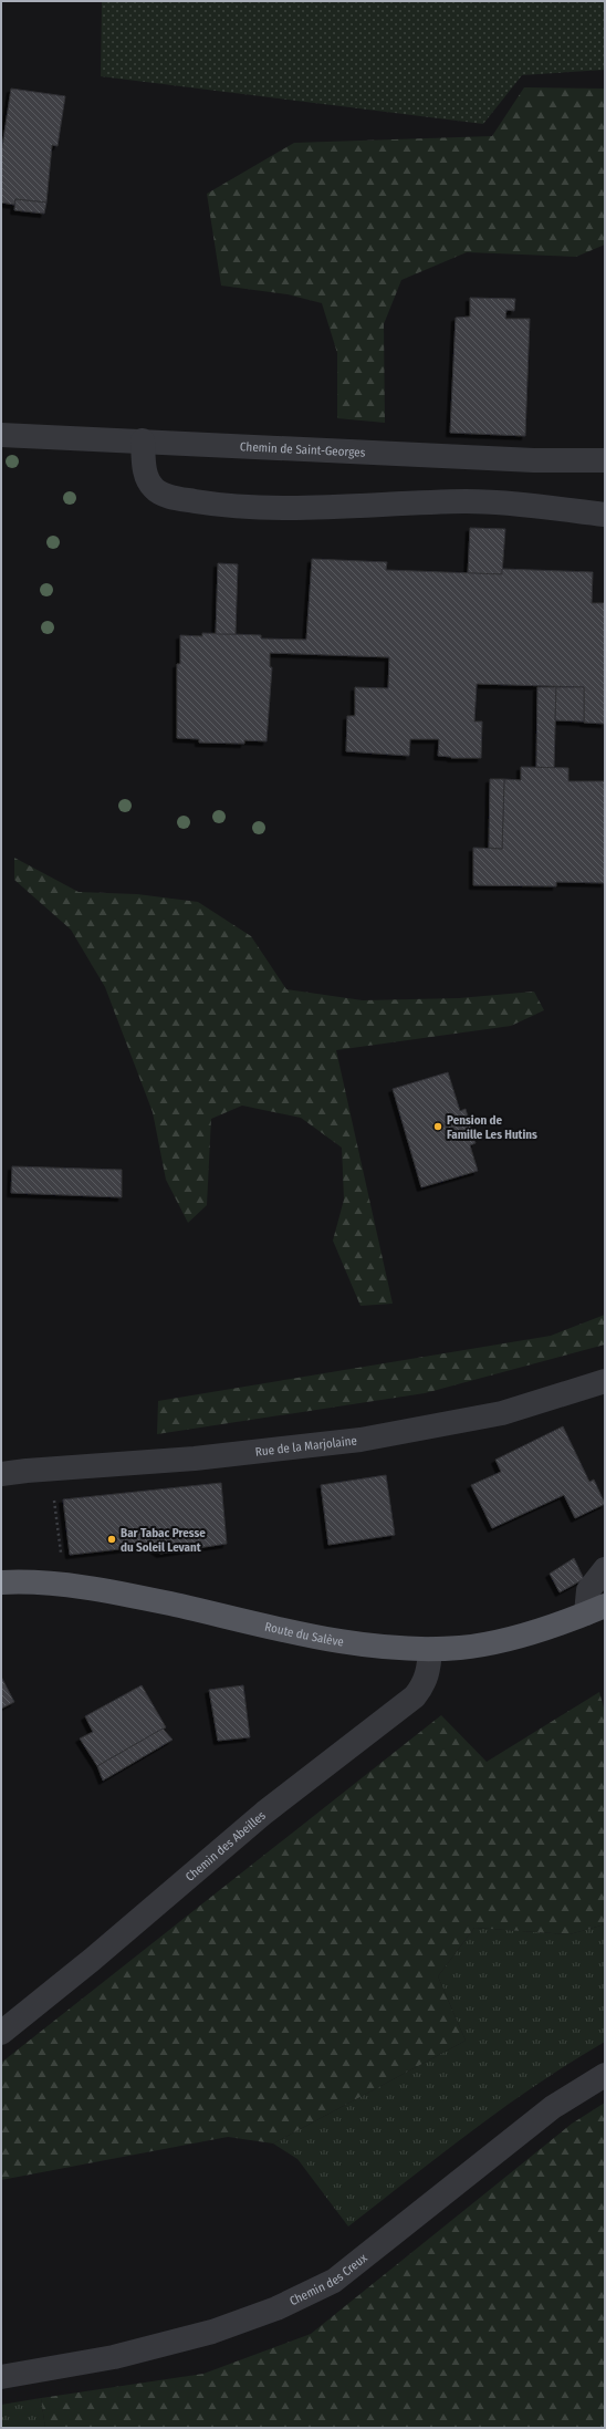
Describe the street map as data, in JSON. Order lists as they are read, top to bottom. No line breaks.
{"streets":{"main road":["Route du Salève"],"street":["Chemin de Saint-Georges","Rue de la Marjolaine","Chemin des Abeilles","Chemin des Creux"]},"crossings":[["Route du Salève","Chemin des Abeilles"]],"places":["Pension de Famille Les Hutins","Bar Tabac Presse du Soleil Levant"]}
